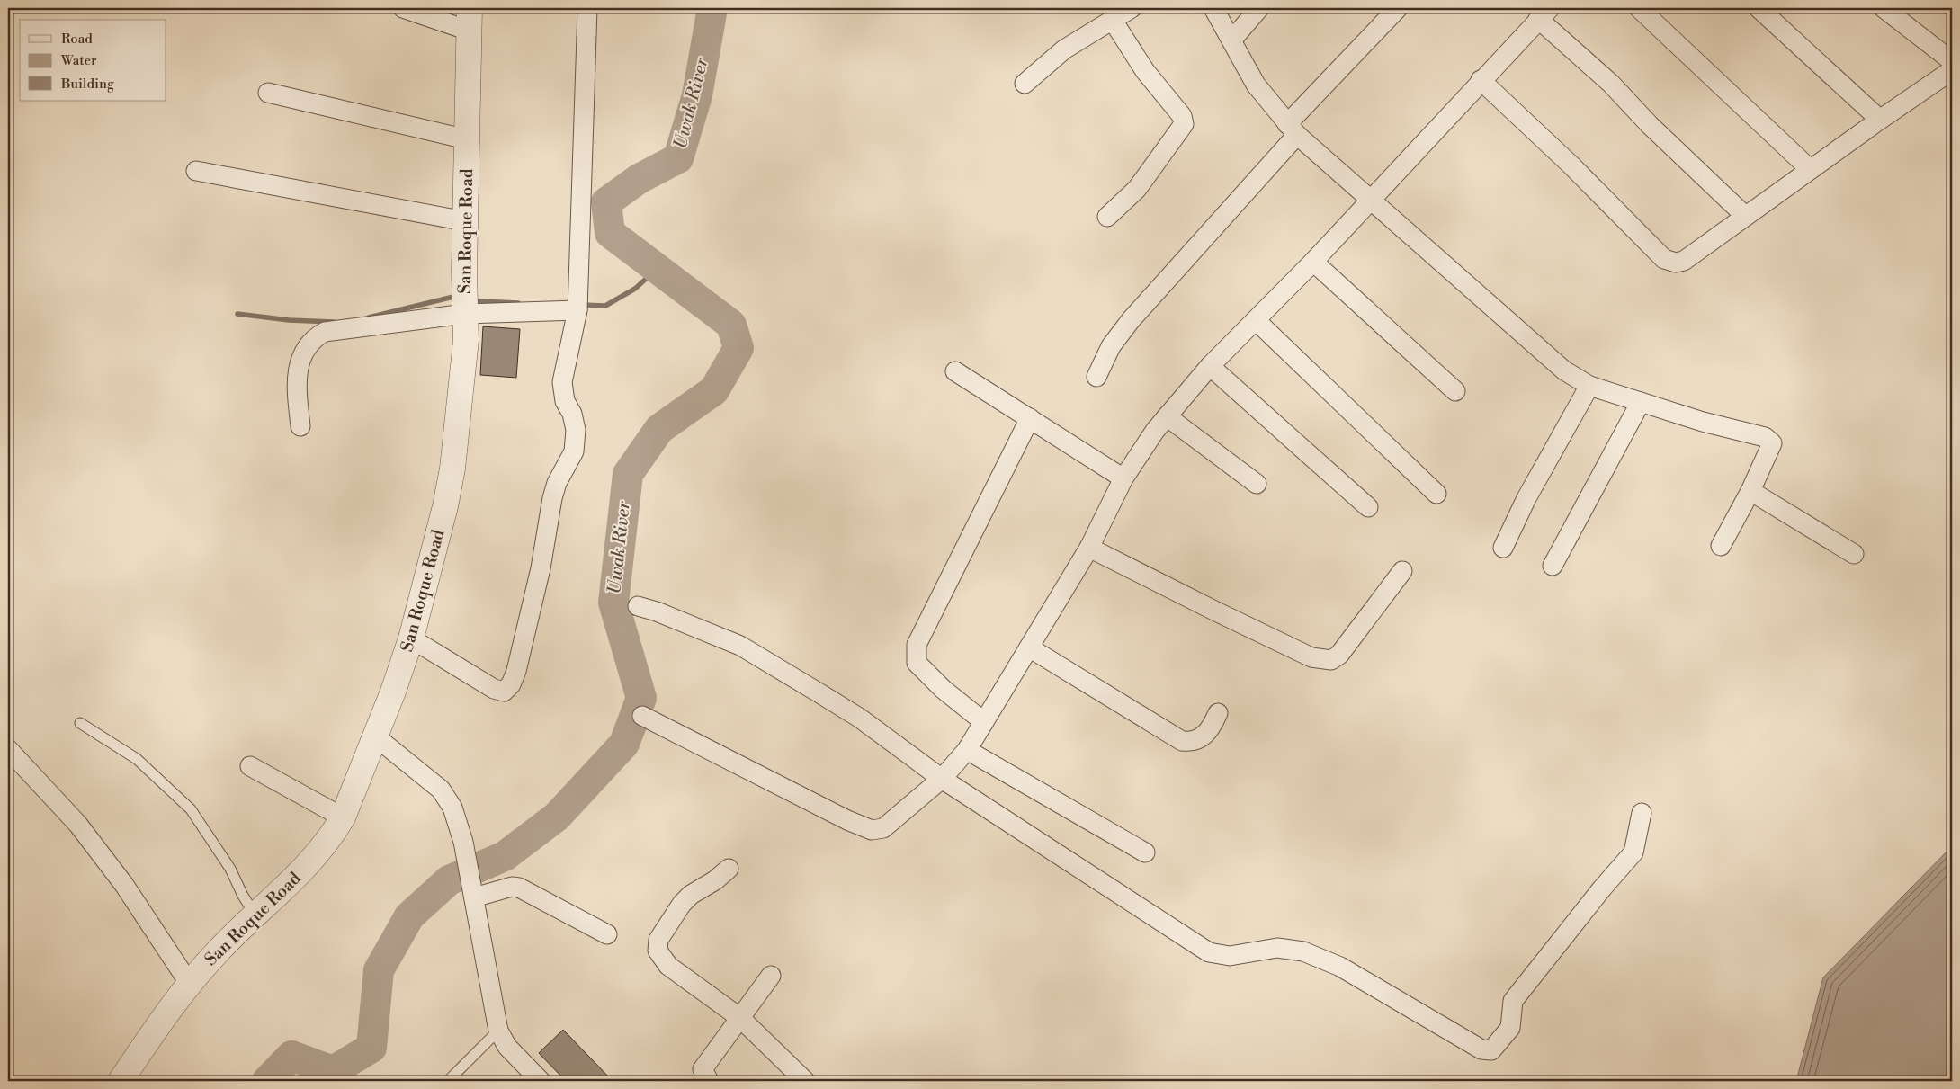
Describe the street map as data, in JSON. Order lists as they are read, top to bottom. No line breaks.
{"streets":{"street":["San Roque Road"]},"water":["Uwak River"],"legend":["Road","Water","Building"]}
